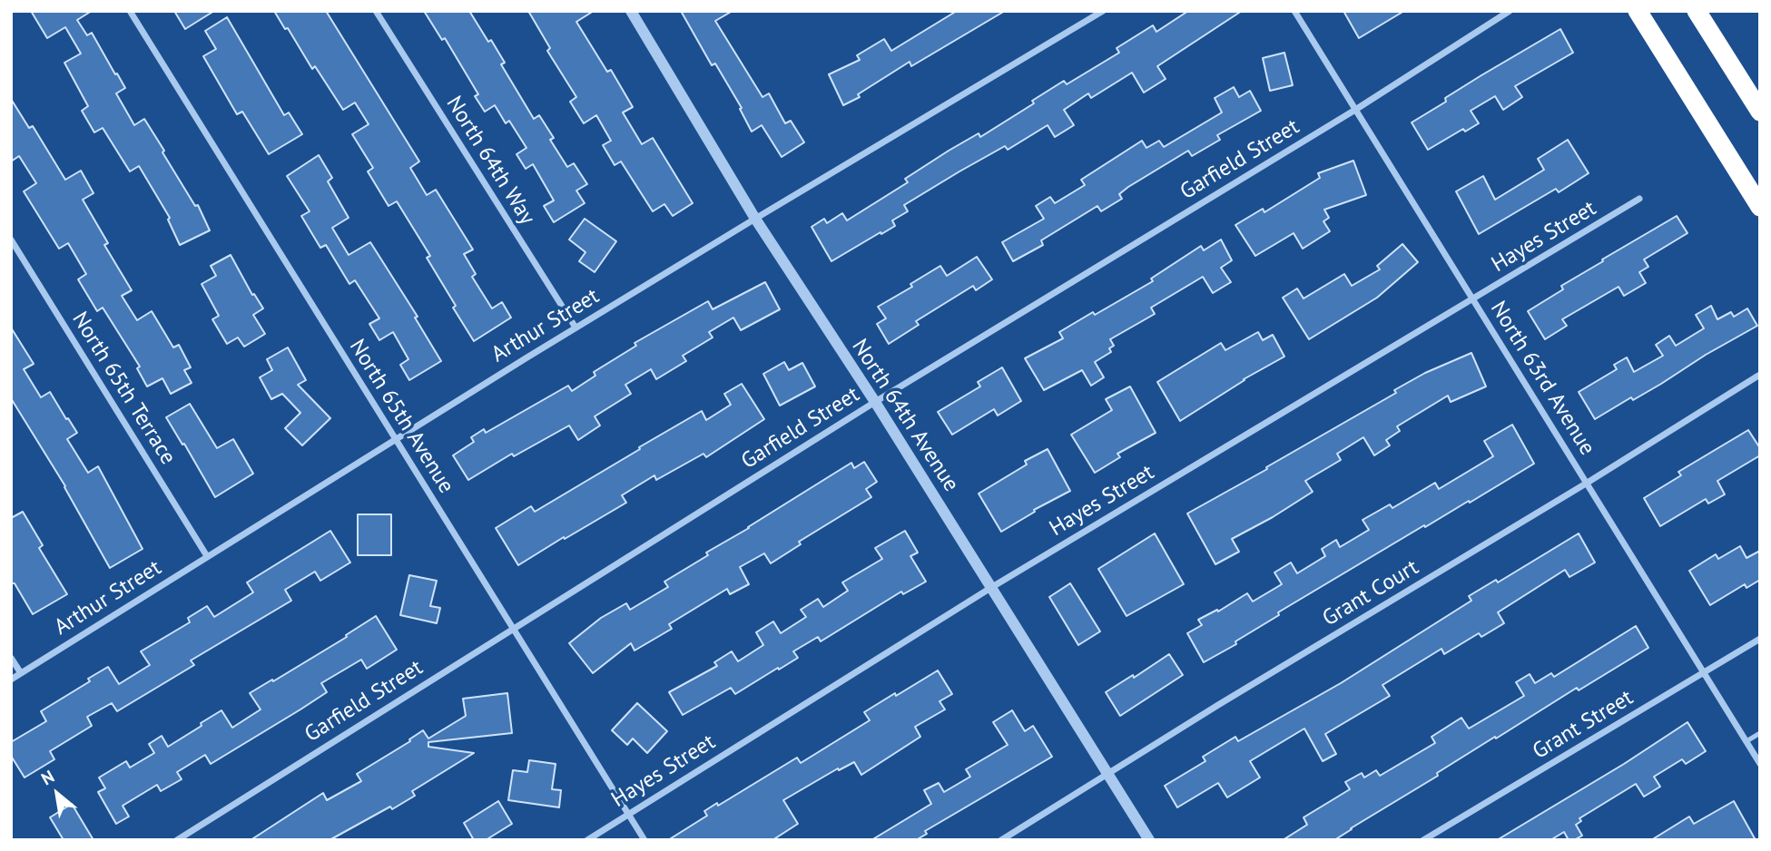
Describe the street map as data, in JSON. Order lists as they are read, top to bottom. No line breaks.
{"streets":{"street":["Garfield Street","North 64th Way","Hayes Street","Arthur Street","North 63rd Avenue","North 65th Terrace","North 64th Avenue","North 65th Avenue","Grant Court","Grant Street"]},"crossings":[["Garfield Street","North 63rd Avenue"],["Garfield Street","North 64th Avenue"],["Garfield Street","North 65th Avenue"],["North 64th Way","Arthur Street"],["Hayes Street","North 63rd Avenue"],["Hayes Street","North 64th Avenue"],["Hayes Street","North 65th Avenue"],["Arthur Street","North 65th Terrace"],["Arthur Street","North 64th Avenue"],["Arthur Street","North 65th Avenue"],["North 63rd Avenue","Grant Court"],["North 63rd Avenue","Grant Street"],["North 64th Avenue","Grant Court"]],"north":"top left"}
